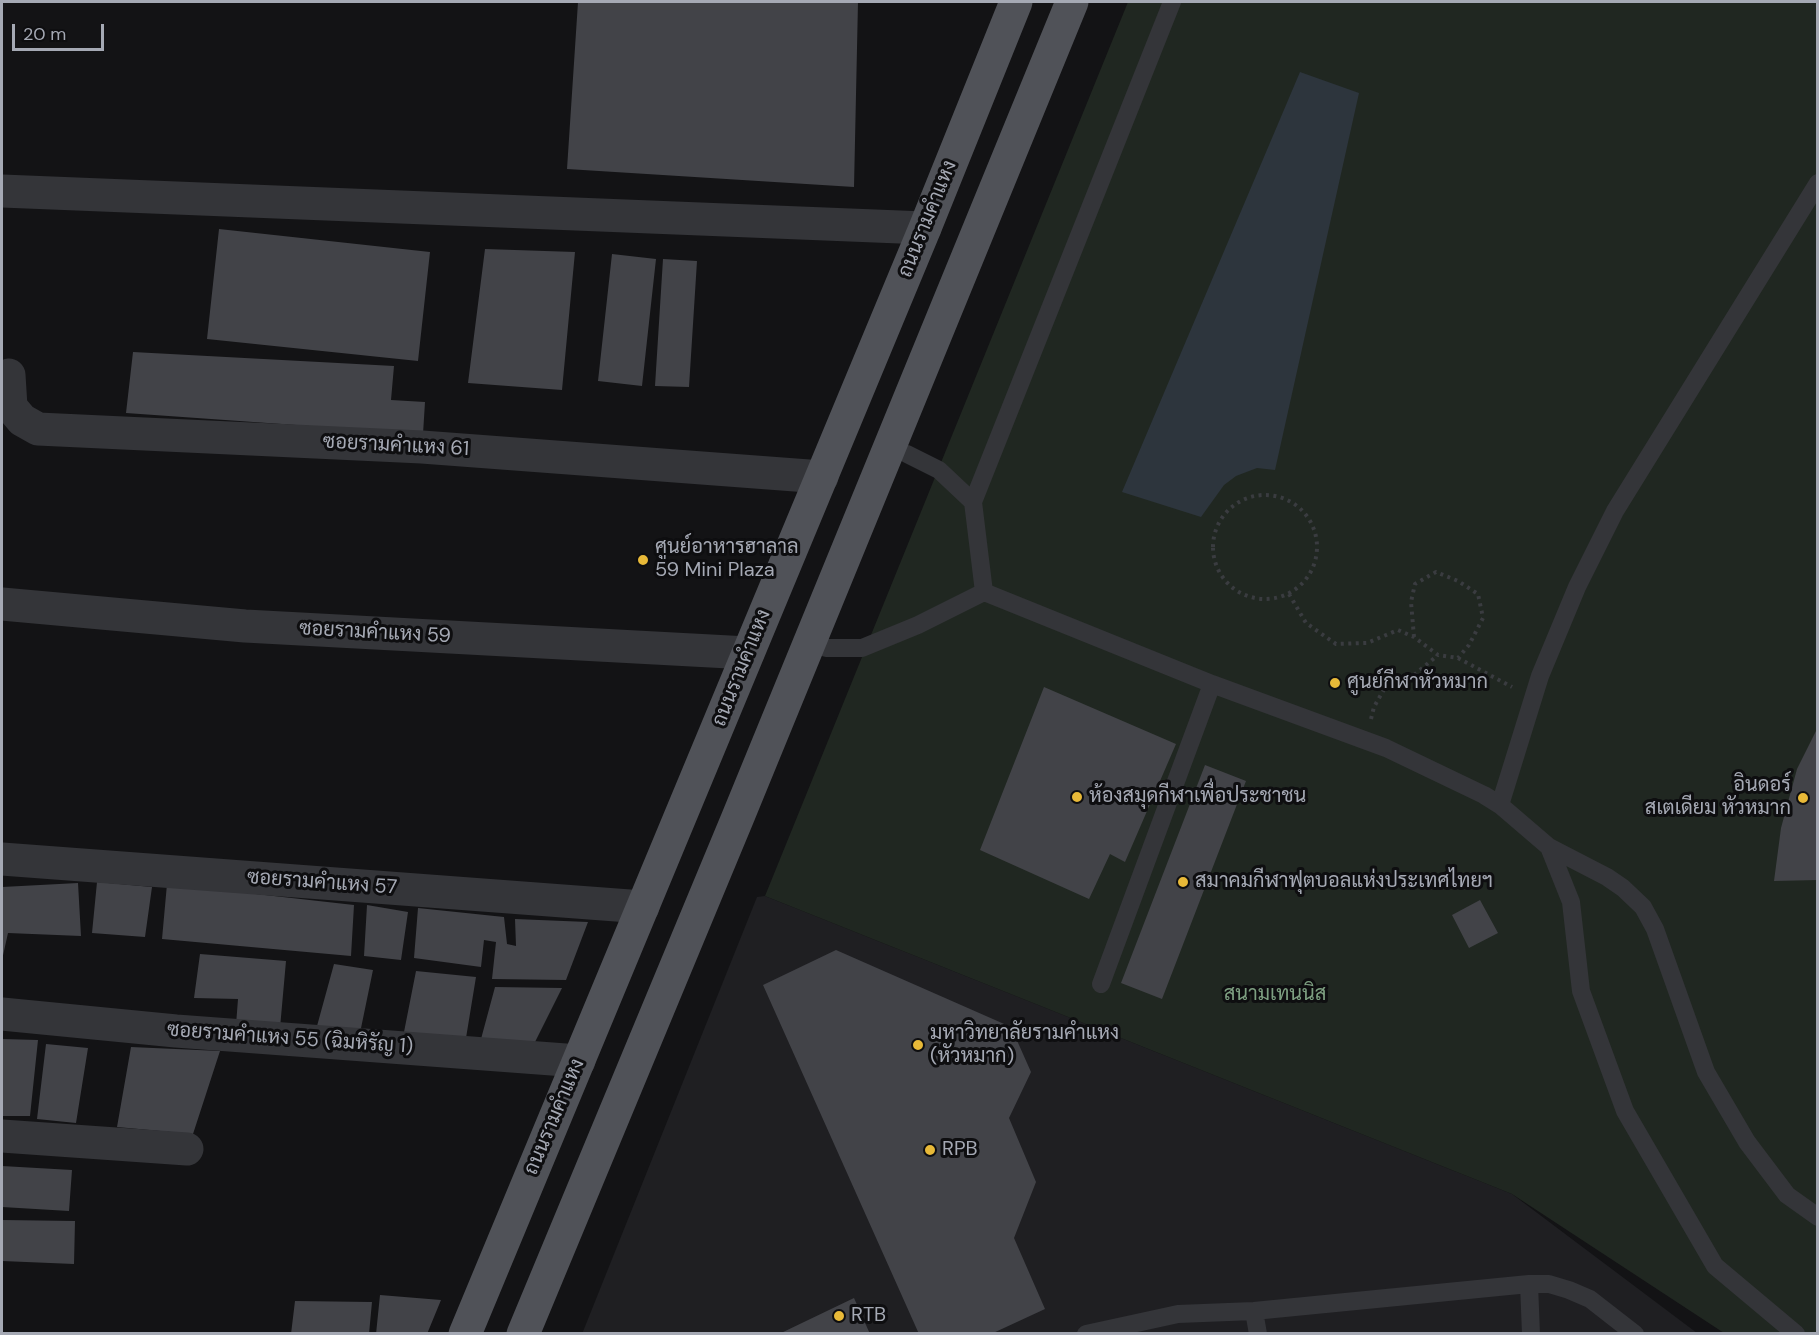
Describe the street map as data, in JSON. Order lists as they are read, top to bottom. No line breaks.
{"streets":{"main road":["ถนนรามคำแหง"],"street":["ซอยรามคำแหง 61","ซอยรามคำแหง 59","ซอยรามคำแหง 57","ซอยรามคำแหง 55 (ฉิมหิรัญ 1)"]},"crossings":[["ถนนรามคำแหง","ซอยรามคำแหง 61"],["ถนนรามคำแหง","ซอยรามคำแหง 59"],["ถนนรามคำแหง","ซอยรามคำแหง 57"],["ถนนรามคำแหง","ซอยรามคำแหง 55 (ฉิมหิรัญ 1)"]],"parks":["สนามเทนนิส"],"places":["ศูนย์อาหารฮาลาล 59 Mini Plaza","ศูนย์กีฬาหัวหมาก","ห้องสมุดกีฬาเพื่อประชาชน","อินดอร์ สเตเดียม หัวหมาก","สมาคมกีฬาฟุตบอลแห่งประเทศไทยฯ","มหาวิทยาลัยรามคำแหง (หัวหมาก)","RPB","RTB"],"scale_bar":"20 m"}
